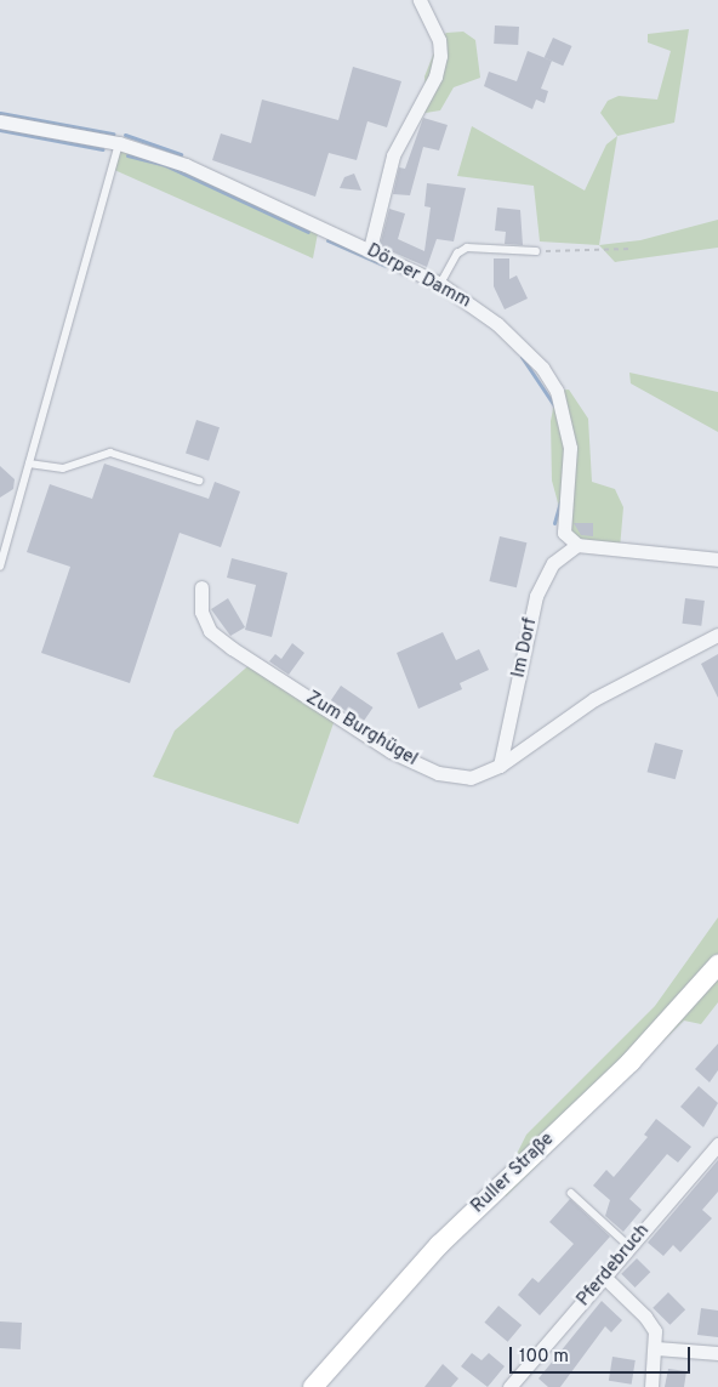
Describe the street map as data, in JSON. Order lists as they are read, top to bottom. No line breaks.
{"streets":{"main road":["Ruller Straße"],"street":["Dörper Damm","Im Dorf","Zum Burghügel","Pferdebruch"]},"crossings":[["Dörper Damm","Im Dorf"],["Im Dorf","Zum Burghügel"]],"scale_bar":"100 m"}
